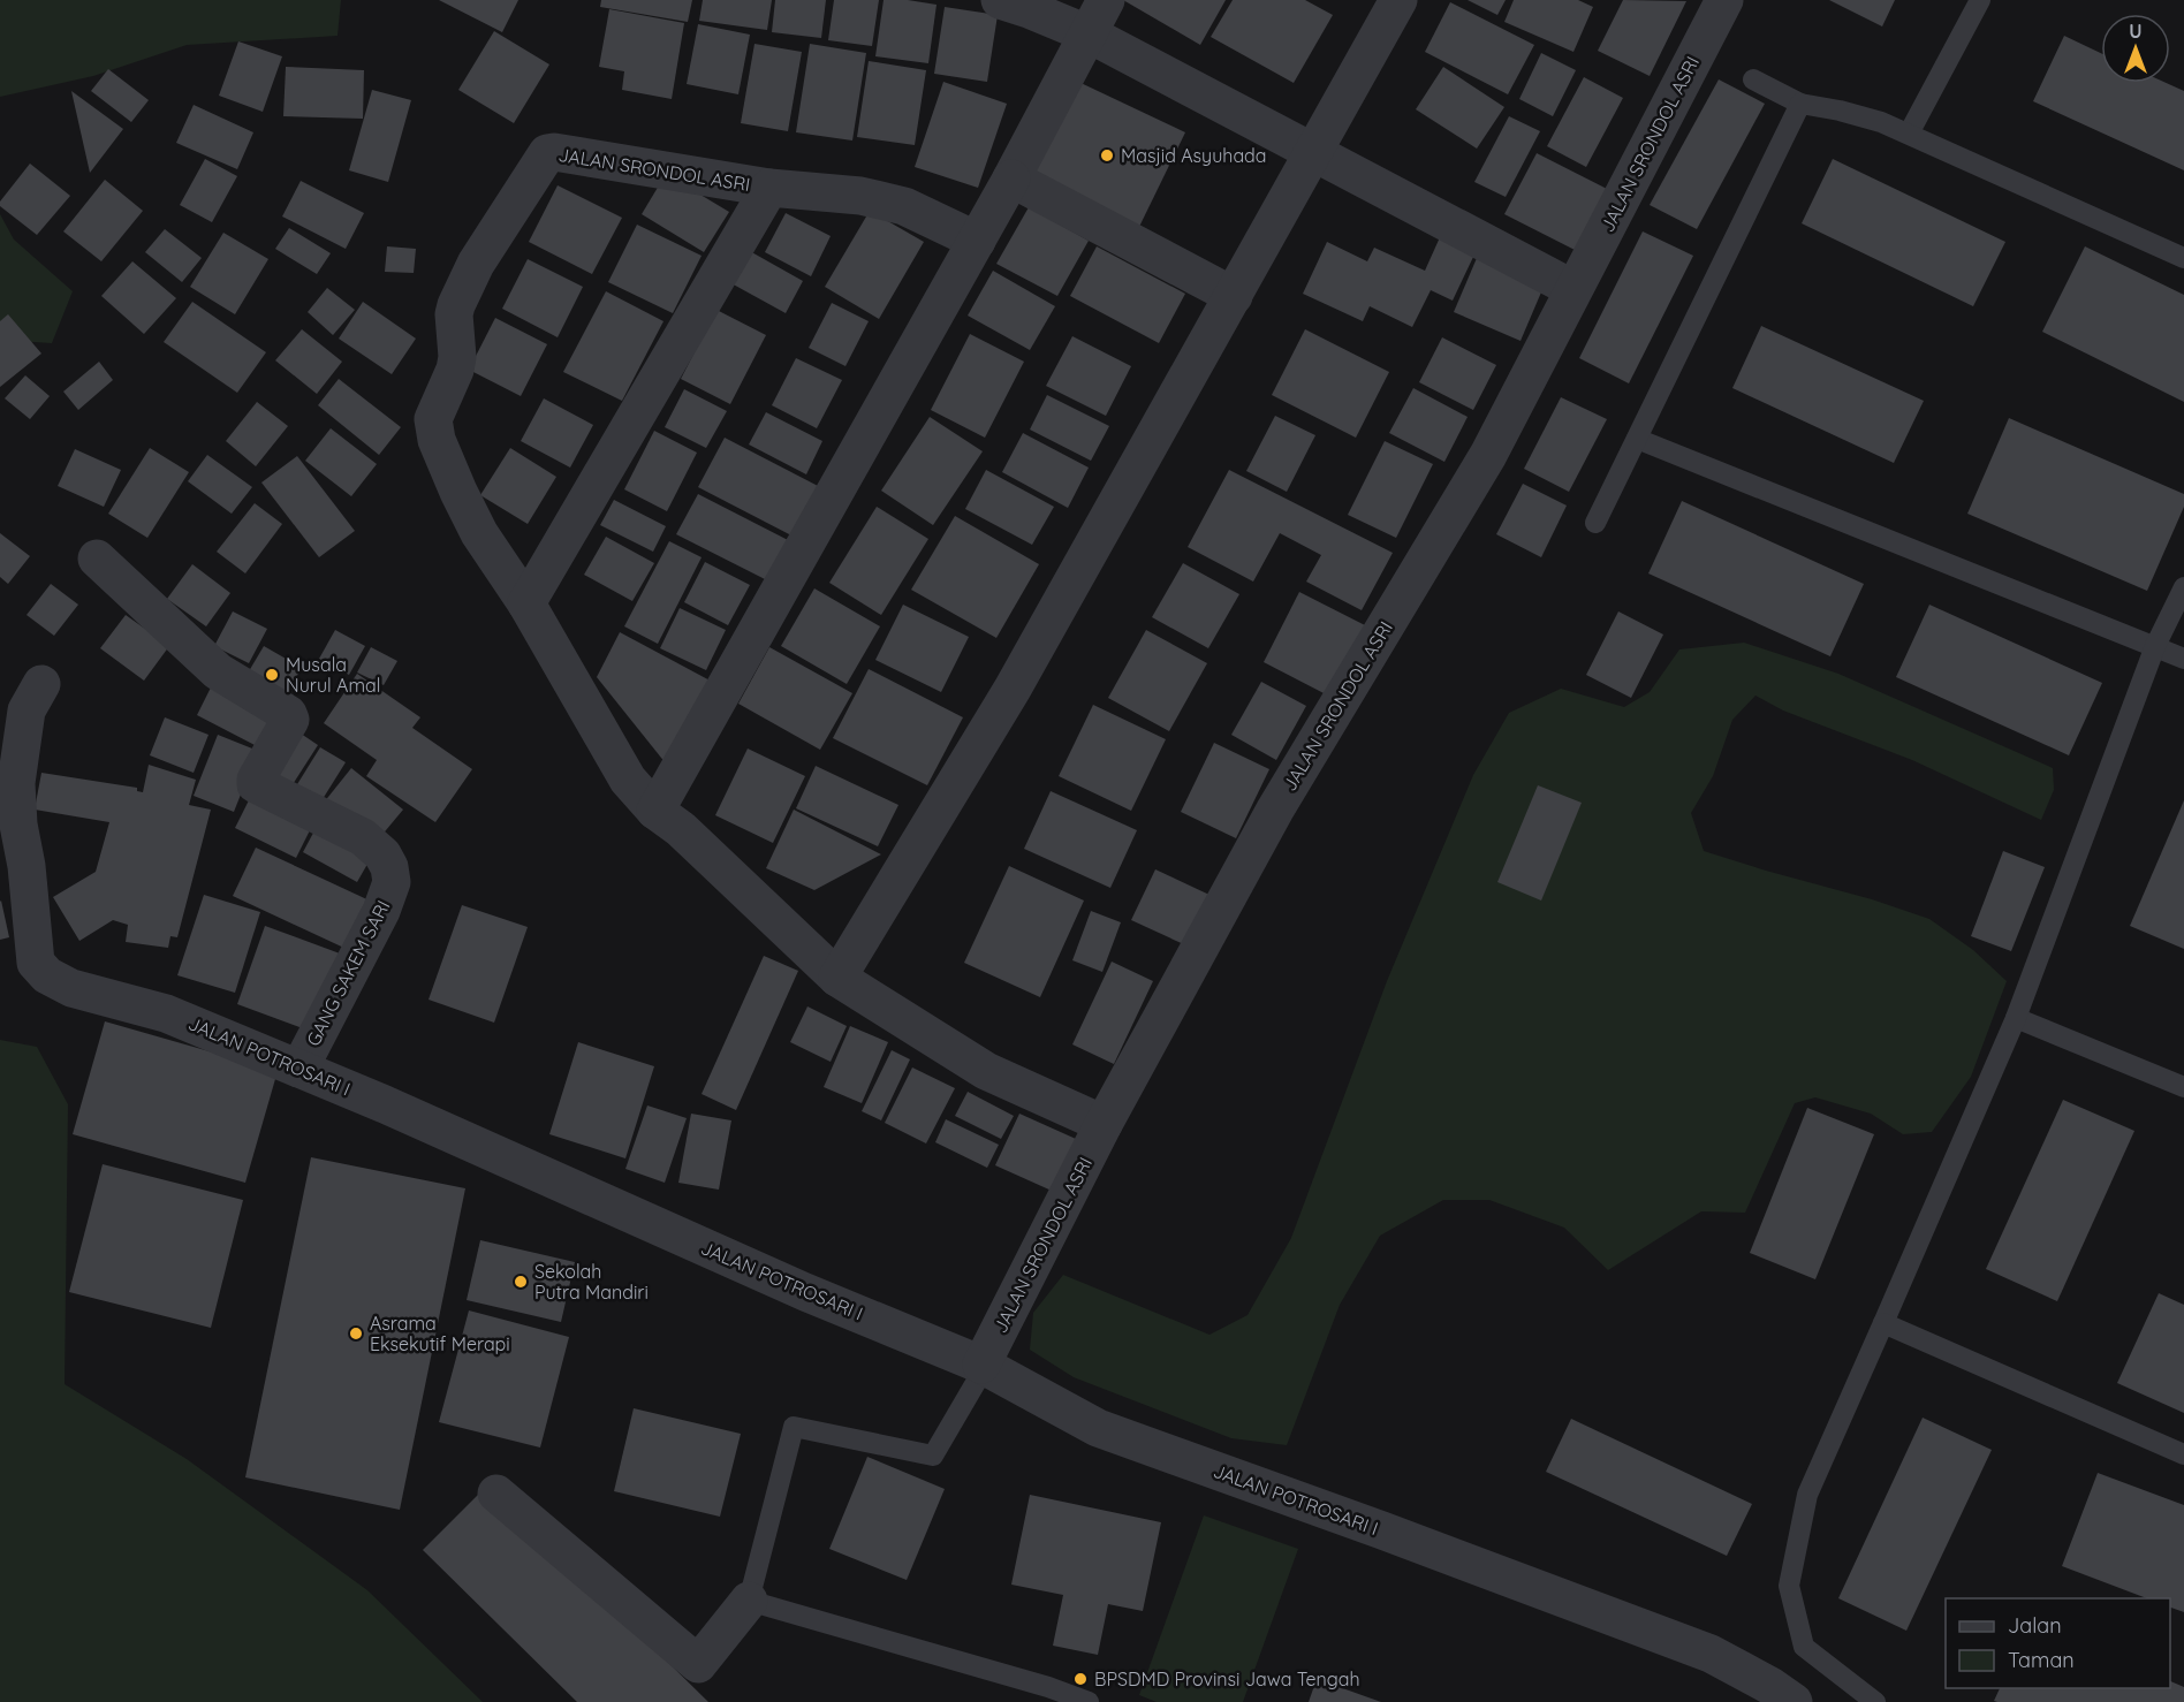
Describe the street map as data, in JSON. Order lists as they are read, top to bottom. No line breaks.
{"streets":{"street":["JALAN SRONDOL ASRI","GANG SAKEM SARI","JALAN POTROSARI I"]},"crossings":[["JALAN SRONDOL ASRI","JALAN POTROSARI I"],["GANG SAKEM SARI","JALAN POTROSARI I"]],"places":["Masjid Asyuhada","Musala Nurul Amal","Sekolah Putra Mandiri","Asrama Eksekutif Merapi","BPSDMD Provinsi Jawa Tengah"],"legend":["Jalan","Taman"],"north":"top"}
